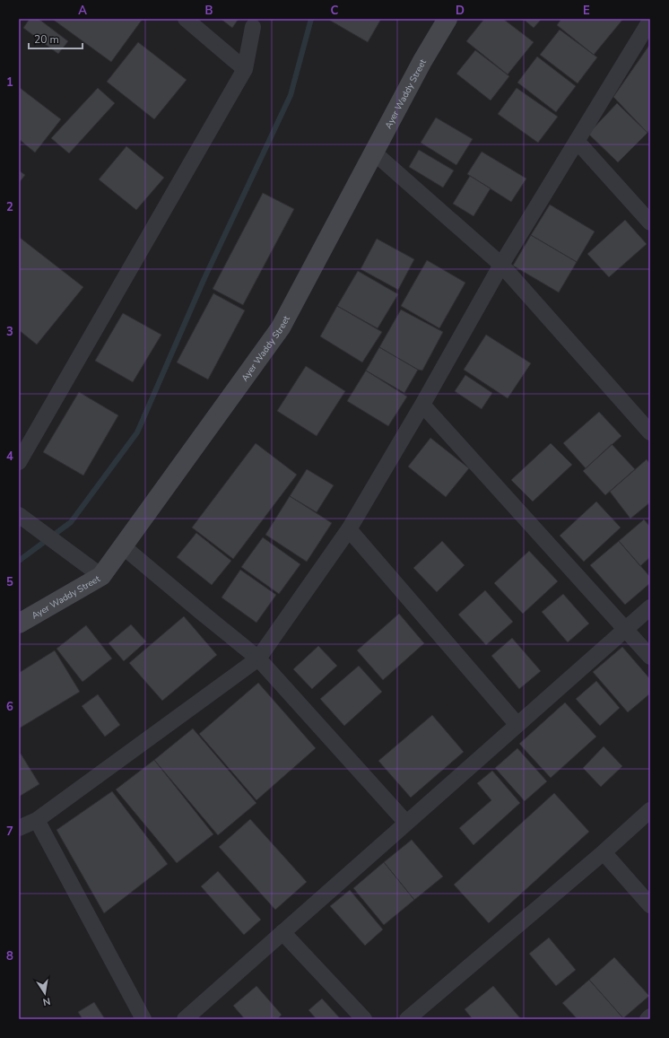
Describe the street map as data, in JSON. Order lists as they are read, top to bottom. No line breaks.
{"streets":{"street":["Ayer Waddy Street"]},"scale_bar":"20 m","north":"bottom","grid":{"columns":["A","B","C","D","E"],"rows":["1","2","3","4","5","6","7","8"]}}
